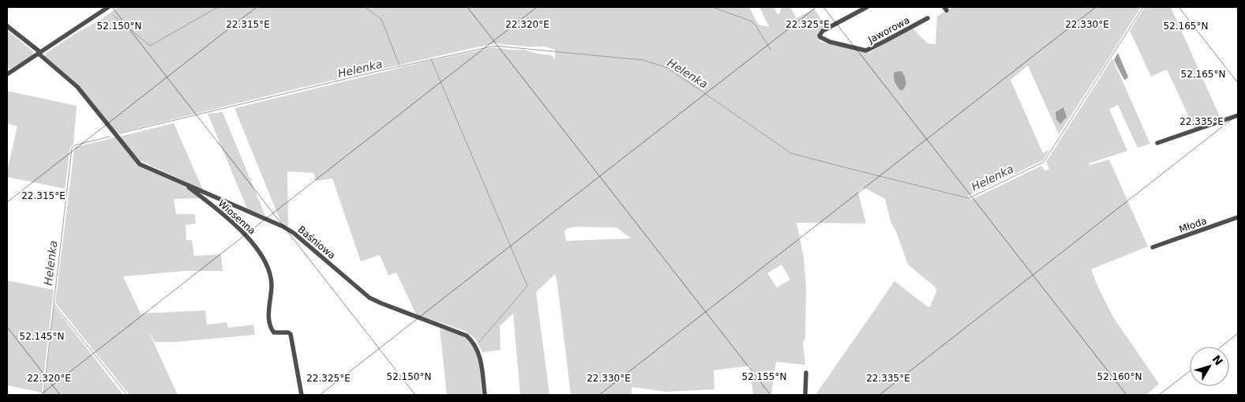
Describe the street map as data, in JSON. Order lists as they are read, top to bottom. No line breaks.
{"streets":{"street":["Jaworowa","Wiosenna","Młoda","Baśniowa"]},"crossings":[["Wiosenna","Baśniowa"]],"water":["Helenka"],"north":"top right","coordinates":["22.315°E","22.320°E","22.325°E","22.330°E","52.150°N","52.165°N","22.335°E","52.145°N","52.155°N","52.160°N"]}
